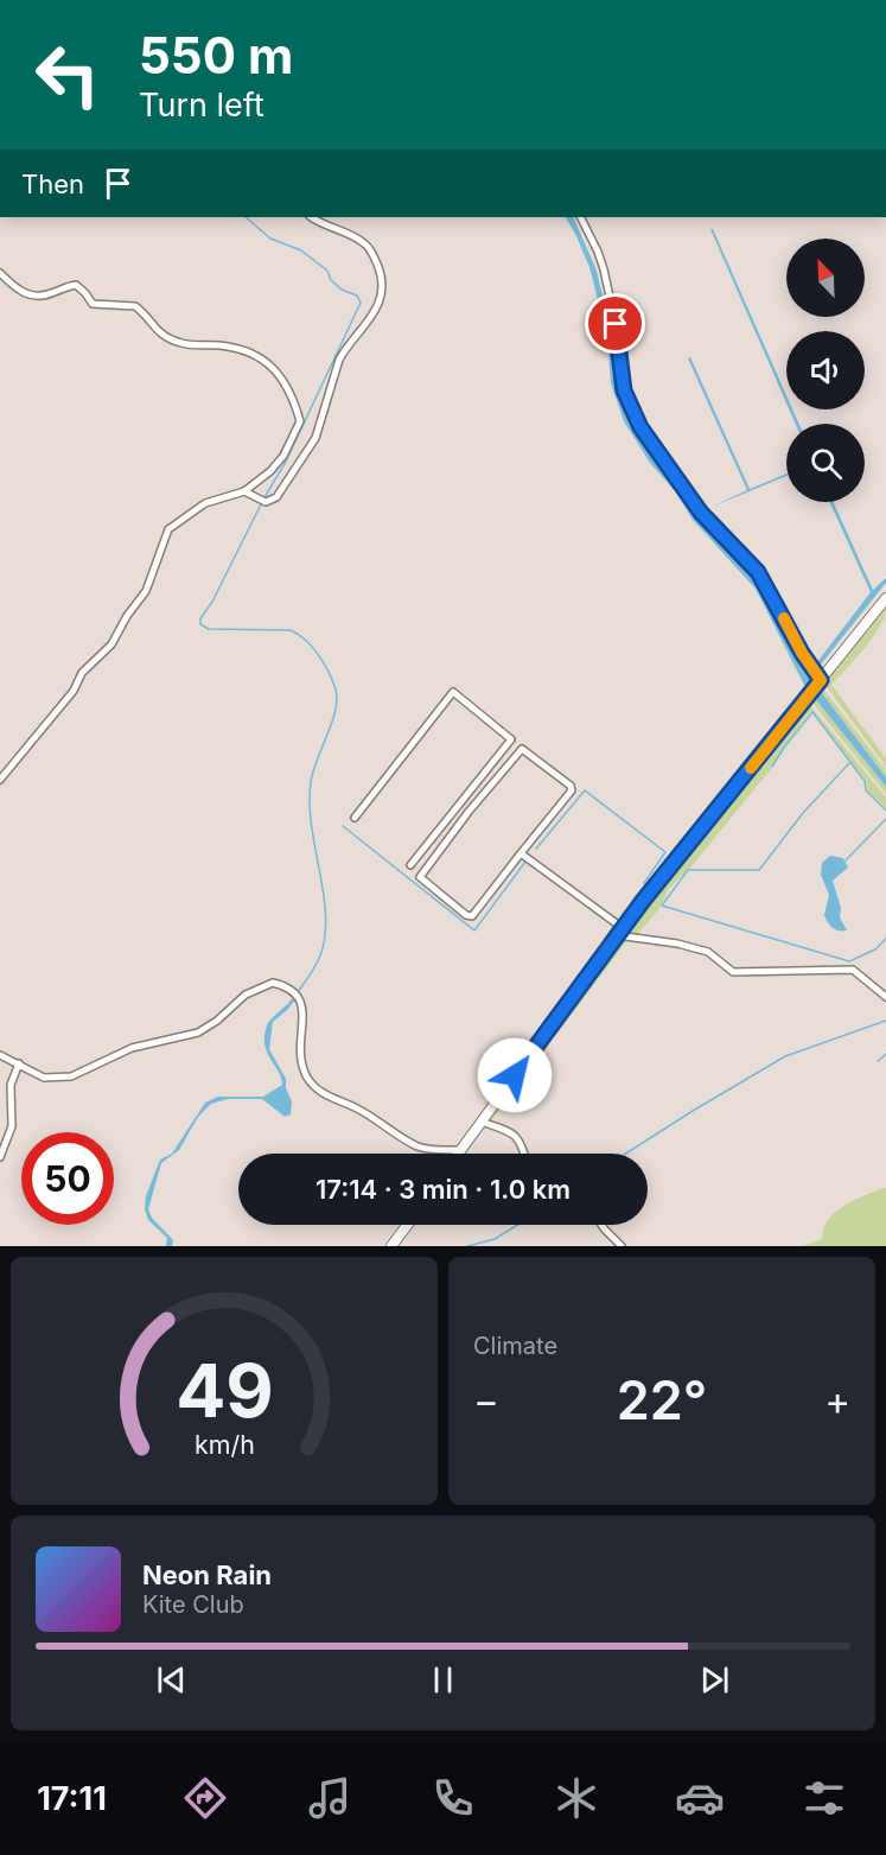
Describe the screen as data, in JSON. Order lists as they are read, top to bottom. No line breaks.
{"north":"top left","page":{"turn":["550 m","Turn left"],"then":"Then","limit":"50","trip":"17:14 · 3 min · 1.0 km","tile":"Climate","heat":["−","22°","+"],"song":["Neon Rain","Kite Club"],"tabs":"17:11","gauge":["49","km/h"]}}
